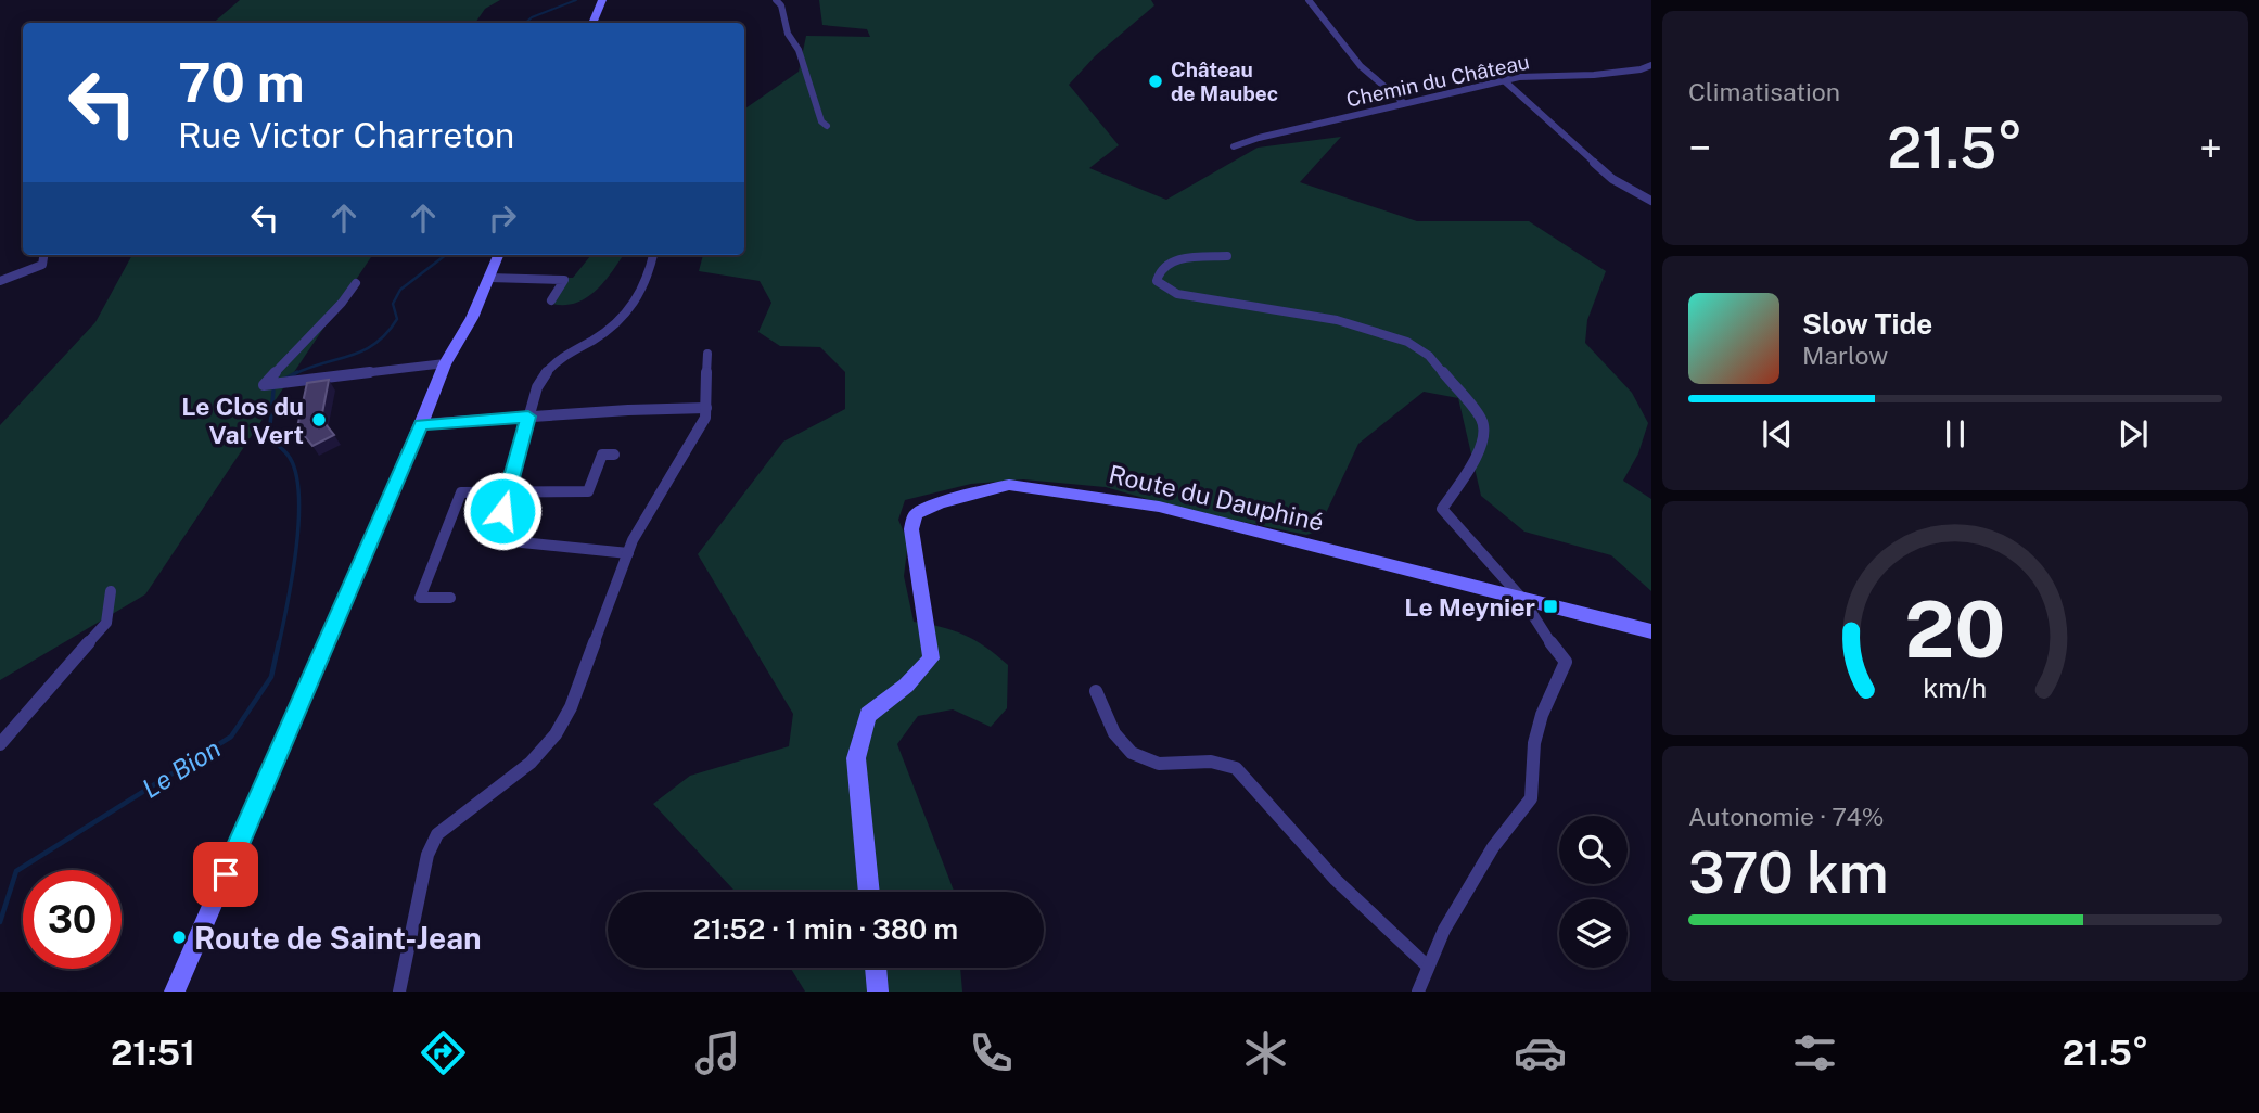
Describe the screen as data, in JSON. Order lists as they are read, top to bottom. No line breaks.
{"streets":{"street":["Chemin du Château","Route du Dauphiné"]},"water":["Le Bion"],"places":{"other":["Château de Maubec","Le Clos du Val Vert","Route de Saint-Jean"],"transit":["Le Meynier"]},"page":{"tile":["Climatisation",["Autonomie · 74%","370 km"]],"turn":["70 m","Rue Victor Charreton"],"heat":["−","21.5°","+"],"song":["Slow Tide","Marlow"],"limit":"30","trip":"21:52 · 1 min · 380 m","tabs":["21:51","21.5°"],"gauge":["20","km/h"]}}
